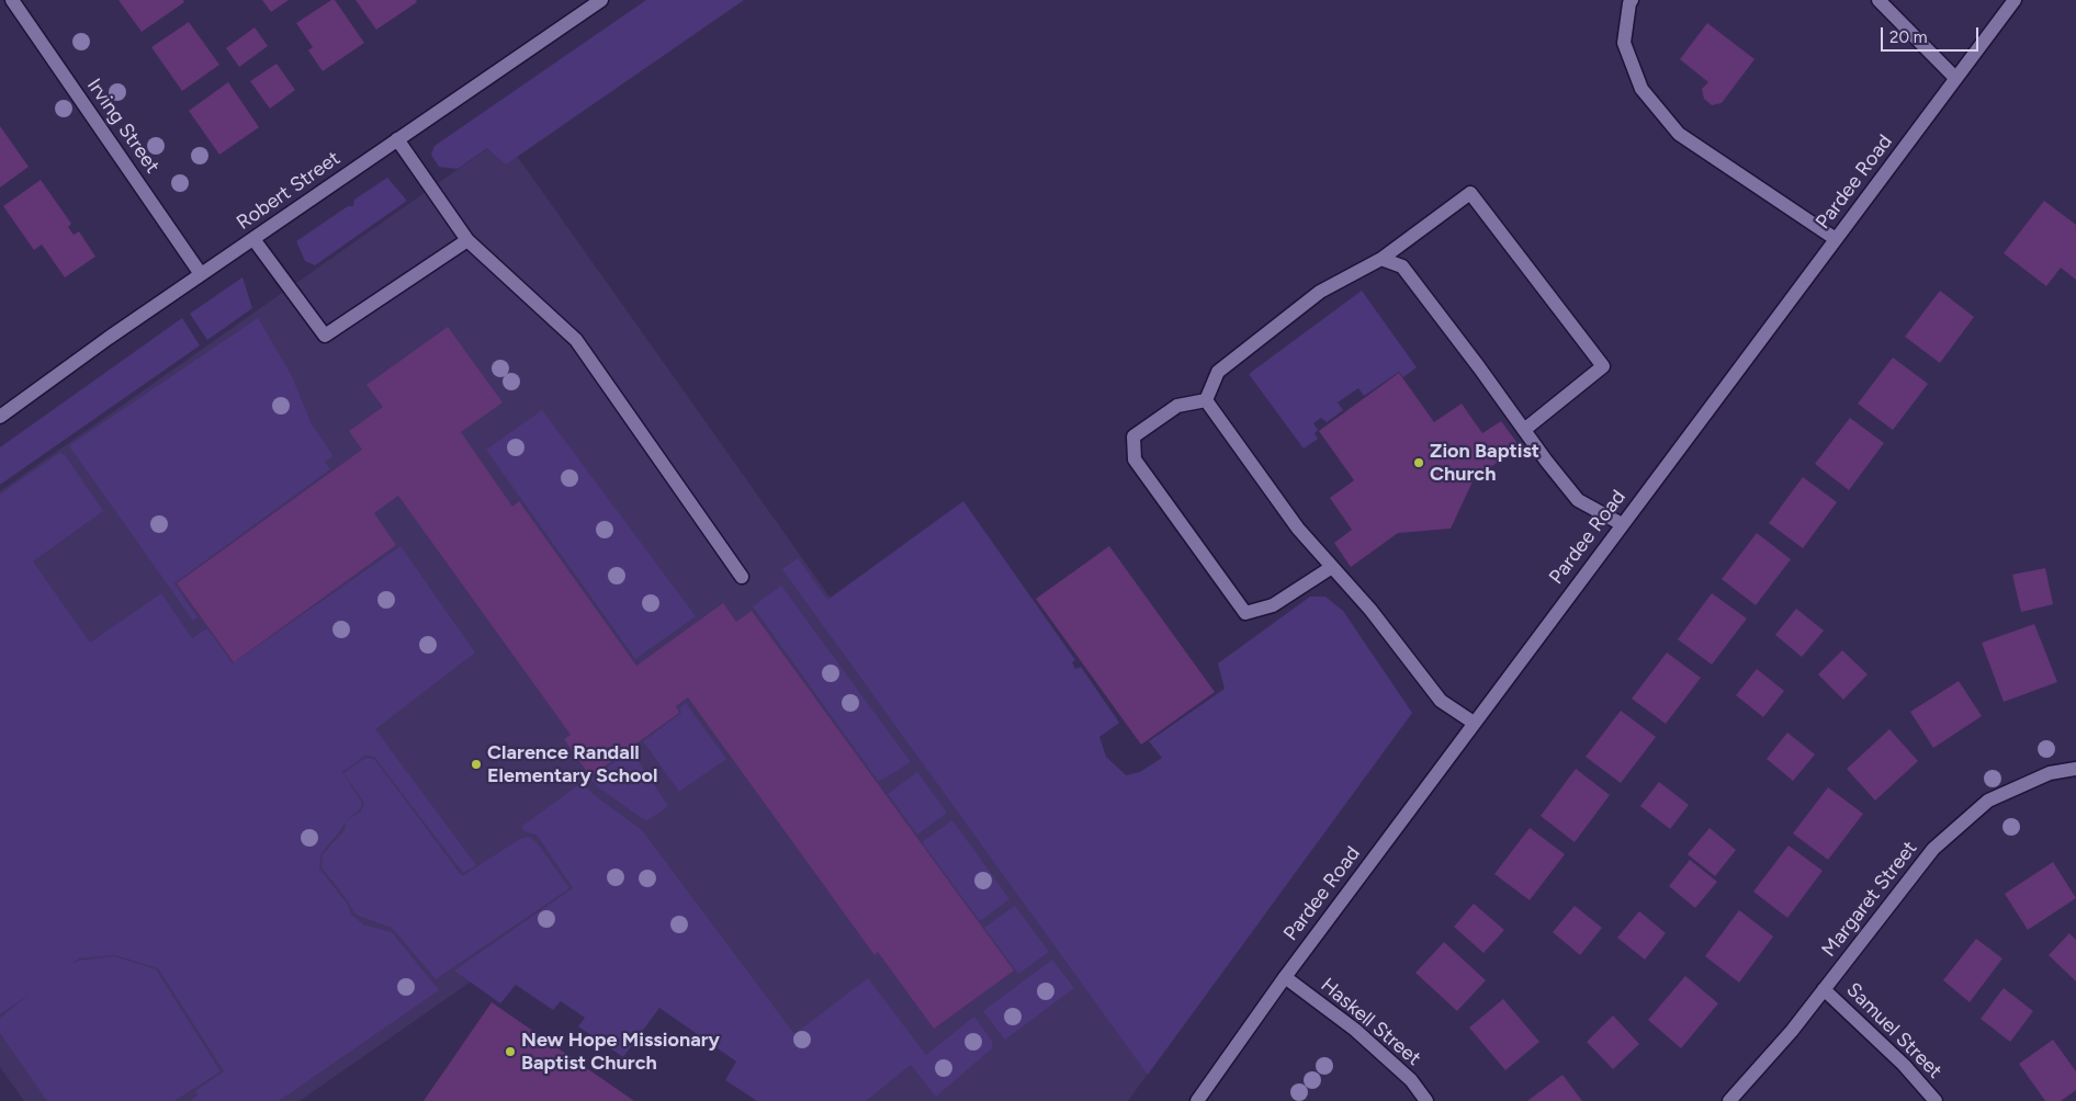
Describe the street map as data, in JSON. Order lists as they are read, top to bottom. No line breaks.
{"streets":{"street":["Irving Street","Pardee Road","Robert Street","Margaret Street","Haskell Street","Samuel Street"]},"crossings":[["Irving Street","Robert Street"],["Pardee Road","Haskell Street"],["Margaret Street","Samuel Street"]],"places":["Zion Baptist Church","Clarence Randall Elementary School","New Hope Missionary Baptist Church"],"scale_bar":"20 m"}
